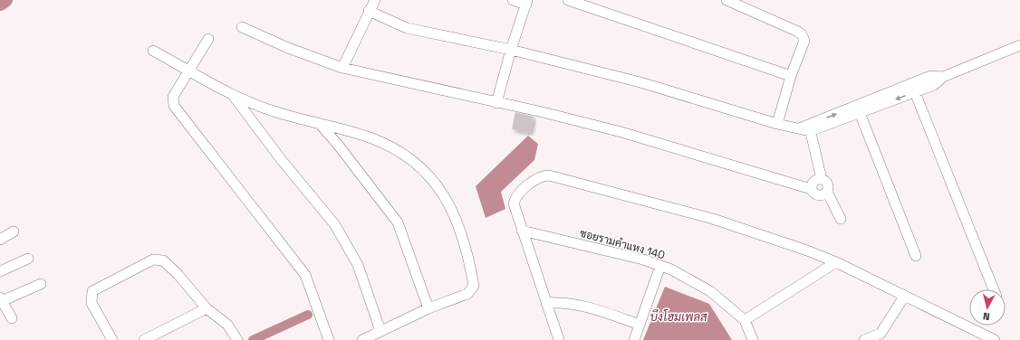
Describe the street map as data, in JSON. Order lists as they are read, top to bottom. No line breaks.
{"streets":{"street":["ซอยรามคำแหง 140"]},"water":["บึงโฮมเพลส"],"north":"bottom"}
